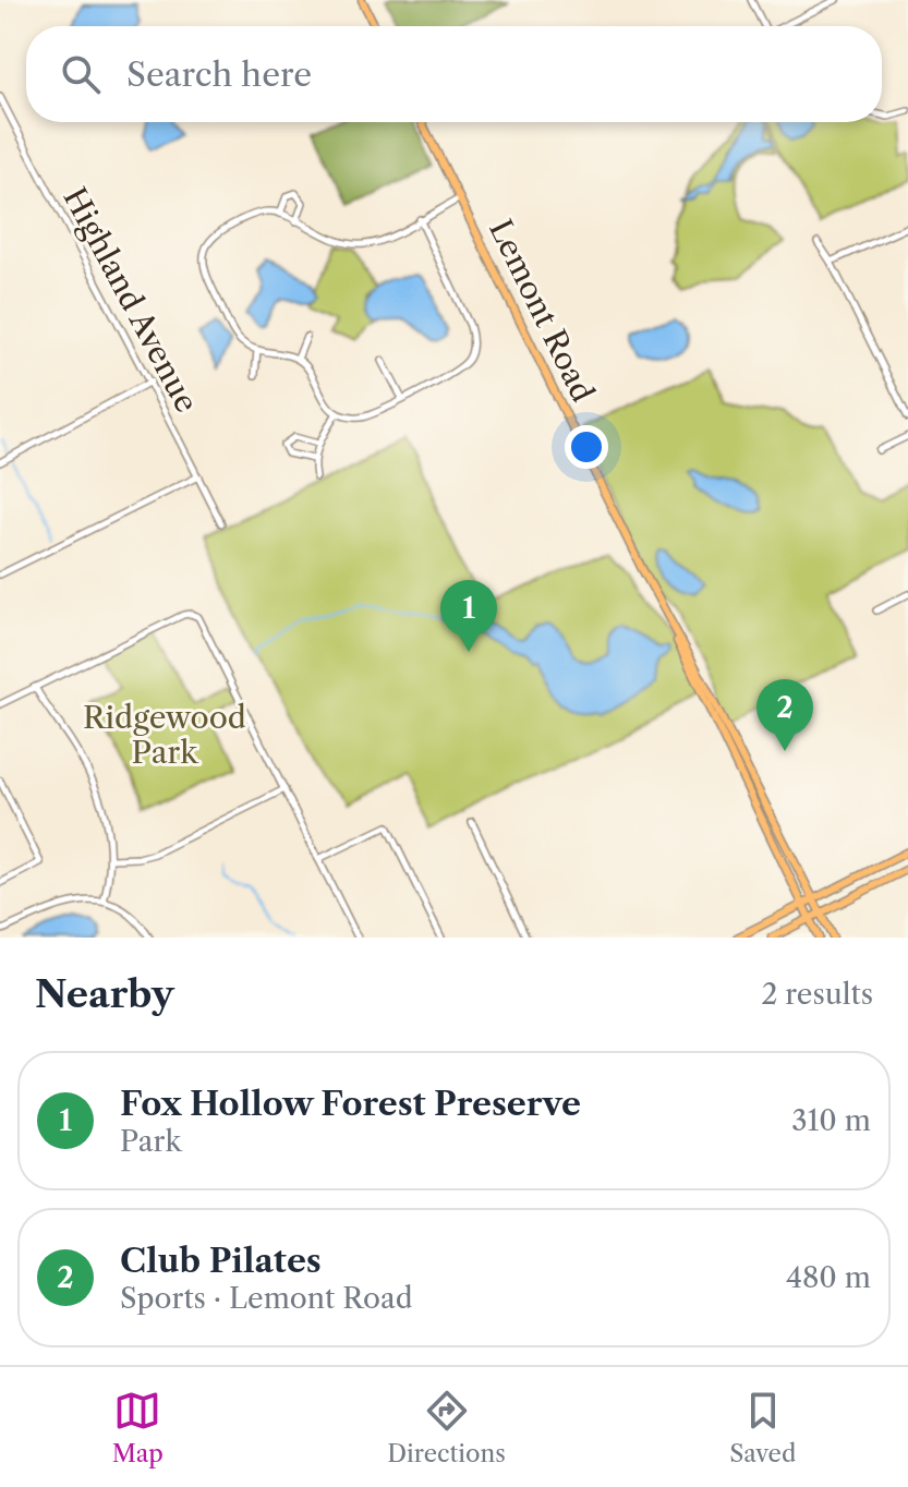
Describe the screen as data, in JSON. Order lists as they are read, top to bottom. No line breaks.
{"streets":{"main road":["Lemont Road"],"street":["Highland Avenue"]},"parks":["Ridgewood Park"],"page":{"search":"Search here","pins":["1","2"],"heading":["Nearby","2 results"],"list":[{"mark":"1","name":"Fox Hollow Forest Preserve","note":"Park","value":"310 m"},{"mark":"2","name":"Club Pilates","note":"Sports · Lemont Road","value":"480 m"}],"nav":["Map","Directions","Saved"]}}
